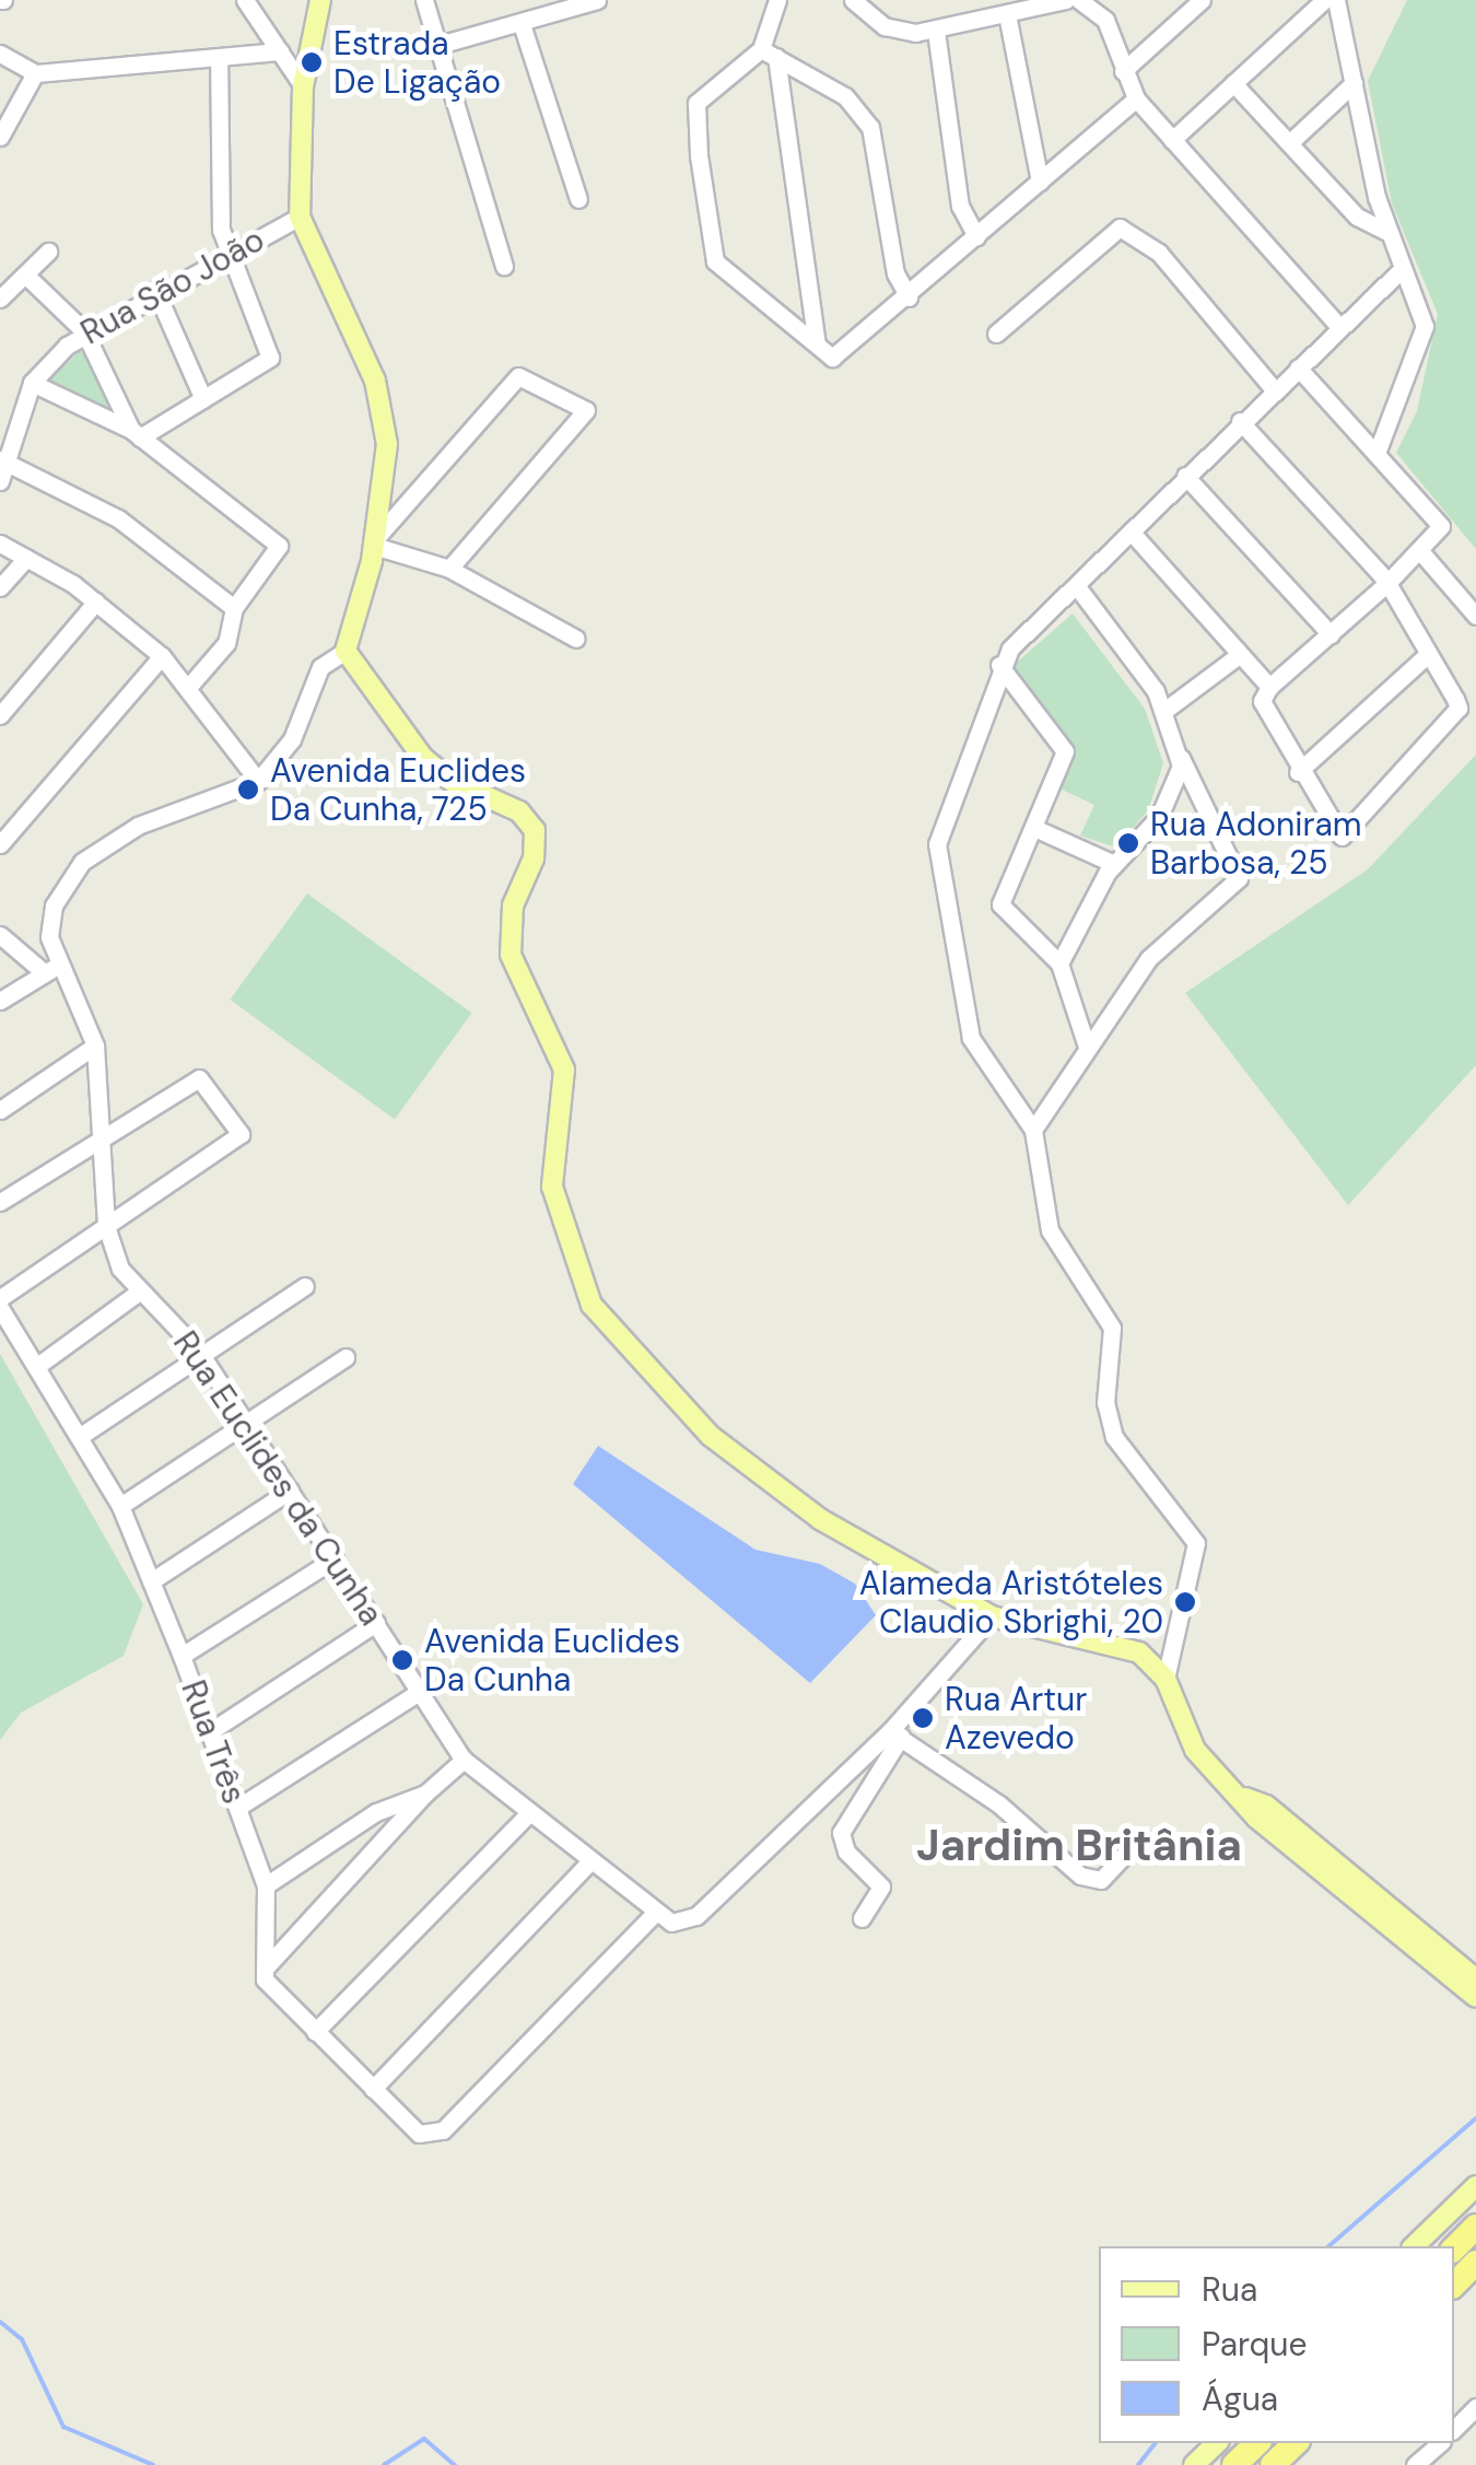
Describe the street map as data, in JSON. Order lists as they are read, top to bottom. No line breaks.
{"streets":{"street":["Rua São João","Rua Euclides da Cunha","Rua Três"]},"districts":["Jardim Britânia"],"places":["Estrada De Ligação","Avenida Euclides Da Cunha, 725","Rua Adoniram Barbosa, 25","Alameda Aristóteles Claudio Sbrighi, 20","Avenida Euclides Da Cunha","Rua Artur Azevedo"],"legend":["Rua","Parque","Água"]}
